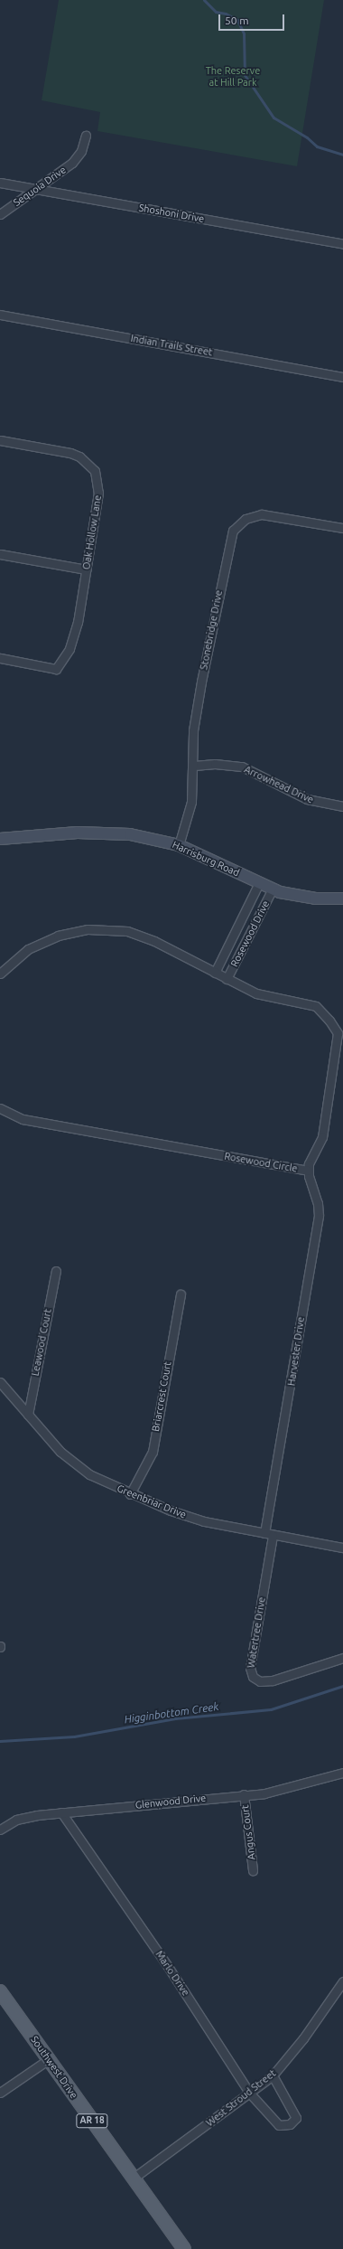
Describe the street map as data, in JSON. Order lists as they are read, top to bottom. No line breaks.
{"streets":{"main road":["Harrisburg Road","Southwest Drive","AR 18"],"street":["Sequoia Drive","Shoshoni Drive","Indian Trails Street","Oak Hollow Lane","Stonebridge Drive","Arrowhead Drive","Rosewood Drive","Rosewood Circle","Leawood Court","Harvester Drive","Briarcrest Court","Greenbriar Drive","Watertree Drive","Glenwood Drive","Angus Court","Marlo Drive","West Stroud Street"]},"crossings":[["Sequoia Drive","Shoshoni Drive"],["Stonebridge Drive","Arrowhead Drive"],["Stonebridge Drive","Harrisburg Road"],["Harrisburg Road","Rosewood Drive"],["Rosewood Drive","Rosewood Circle"],["Rosewood Circle","Harvester Drive"],["Leawood Court","Greenbriar Drive"],["Harvester Drive","Greenbriar Drive"],["Harvester Drive","Watertree Drive"],["Briarcrest Court","Greenbriar Drive"],["Greenbriar Drive","Watertree Drive"],["Glenwood Drive","Angus Court"],["Glenwood Drive","Marlo Drive"],["Marlo Drive","West Stroud Street"],["Southwest Drive","West Stroud Street"]],"water":["Higginbottom Creek"],"parks":["The Reserve at Hill Park"],"scale_bar":"50 m"}
